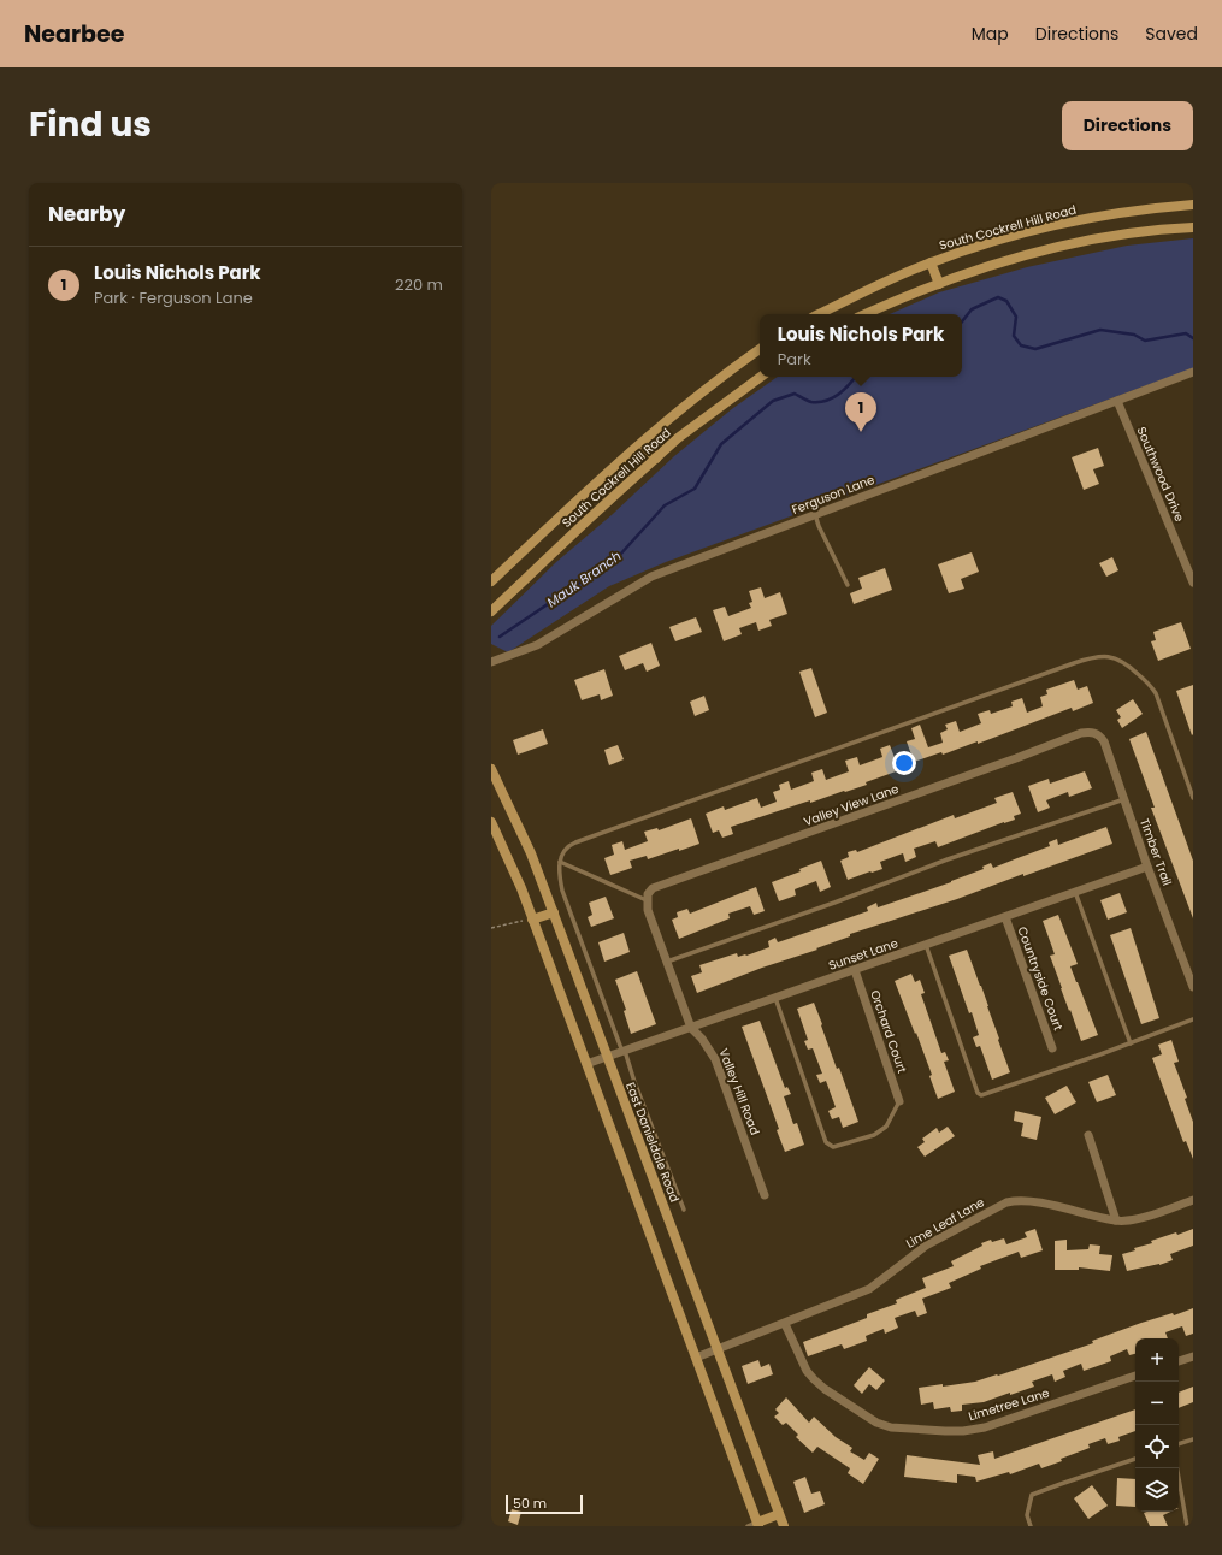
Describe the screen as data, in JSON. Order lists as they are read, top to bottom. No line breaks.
{"streets":{"main road":["South Cockrell Hill Road","East Danieldale Road"],"street":["Southwood Drive","Ferguson Lane","Valley View Lane","Timber Trail","Sunset Lane","Countryside Court","Orchard Court","Valley Hill Road","Lime Leaf Lane","Limetree Lane"]},"crossings":[["Southwood Drive","Ferguson Lane"],["Valley View Lane","Timber Trail"],["Valley View Lane","Valley Hill Road"],["Timber Trail","Sunset Lane"],["Sunset Lane","Countryside Court"],["Sunset Lane","Orchard Court"],["Sunset Lane","Valley Hill Road"],["Sunset Lane","East Danieldale Road"],["East Danieldale Road","Lime Leaf Lane"],["Lime Leaf Lane","Limetree Lane"]],"water":["Mauk Branch"],"scale_bar":"50 m","page":{"header":"Nearbee","nav":["Map","Directions","Saved"],"title":"Find us","buttons":"Directions","heading":"Nearby","list":[{"mark":"1","name":"Louis Nichols Park","note":"Park · Ferguson Lane","value":"220 m"}],"popup":["Louis Nichols Park","Park"],"pins":"1","map_buttons":["+","−"],"scale":"50 m"}}
